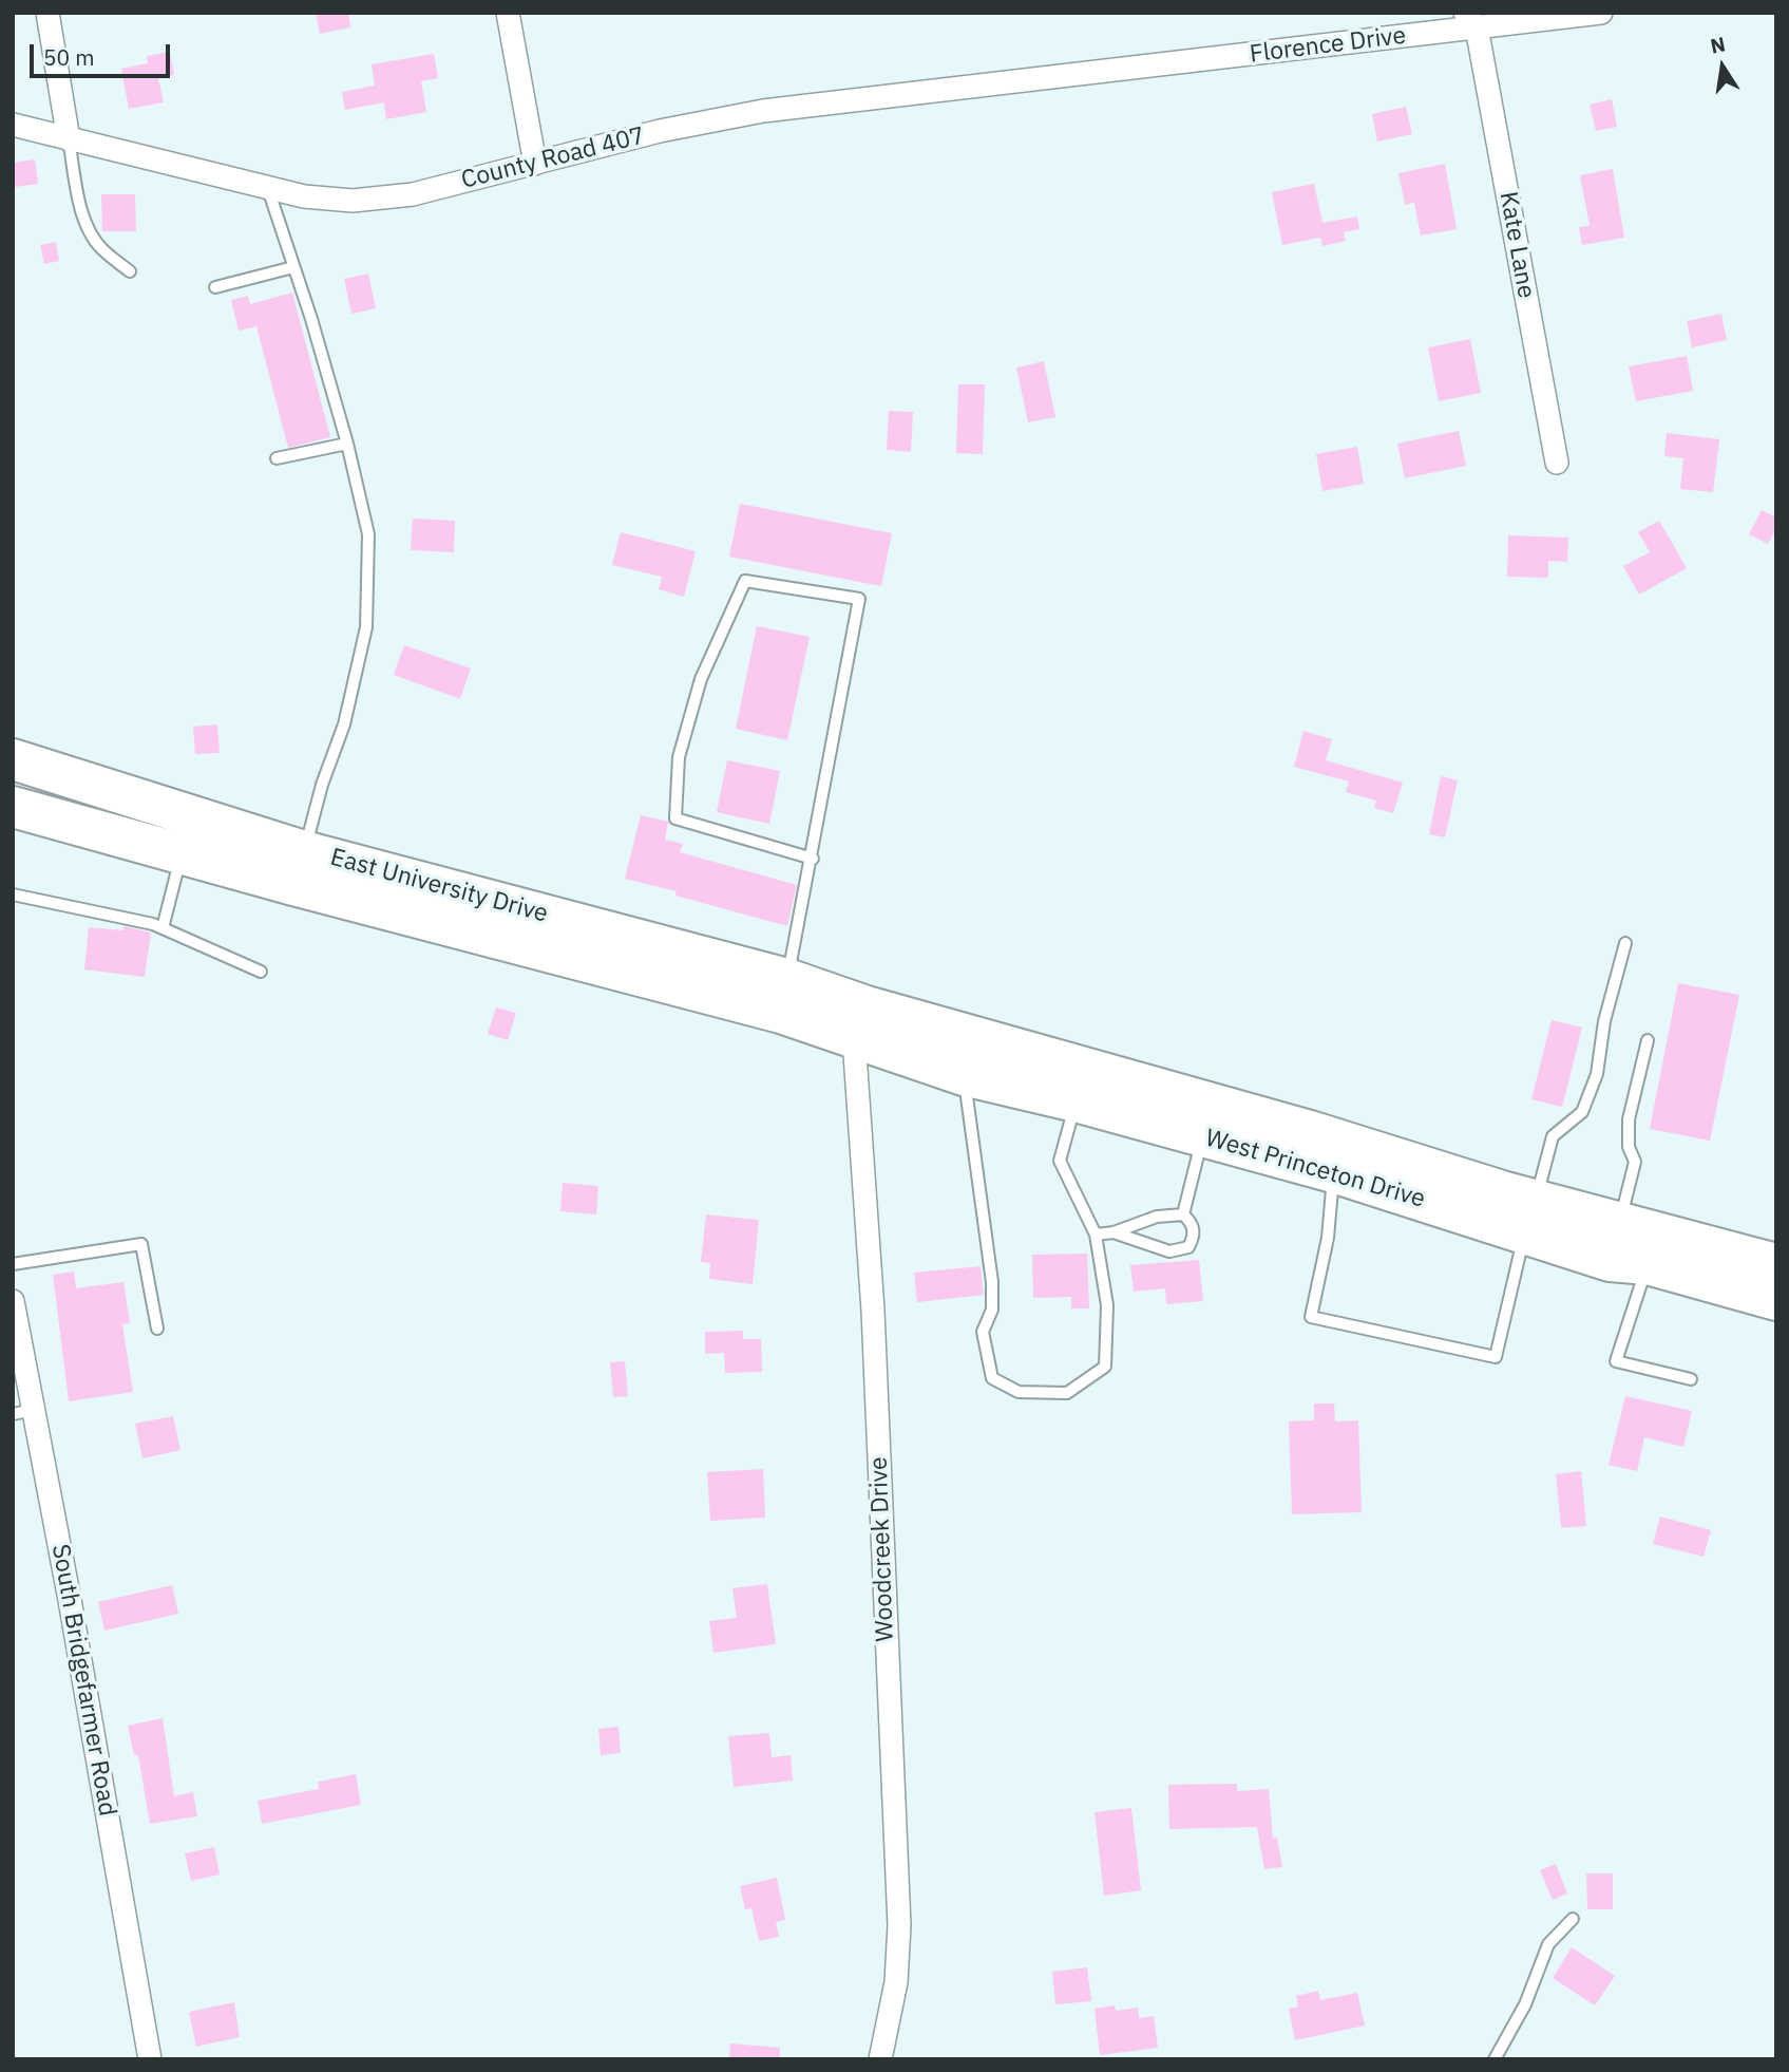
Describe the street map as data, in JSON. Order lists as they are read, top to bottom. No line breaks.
{"streets":{"highway":["East University Drive","West Princeton Drive"],"street":["Florence Drive","County Road 407","Kate Lane","Woodcreek Drive","South Bridgefarmer Road"]},"crossings":[["Florence Drive","County Road 407"],["Florence Drive","Kate Lane"],["East University Drive","West Princeton Drive"],["East University Drive","Woodcreek Drive"],["West Princeton Drive","Woodcreek Drive"]],"scale_bar":"50 m","north":"top"}
